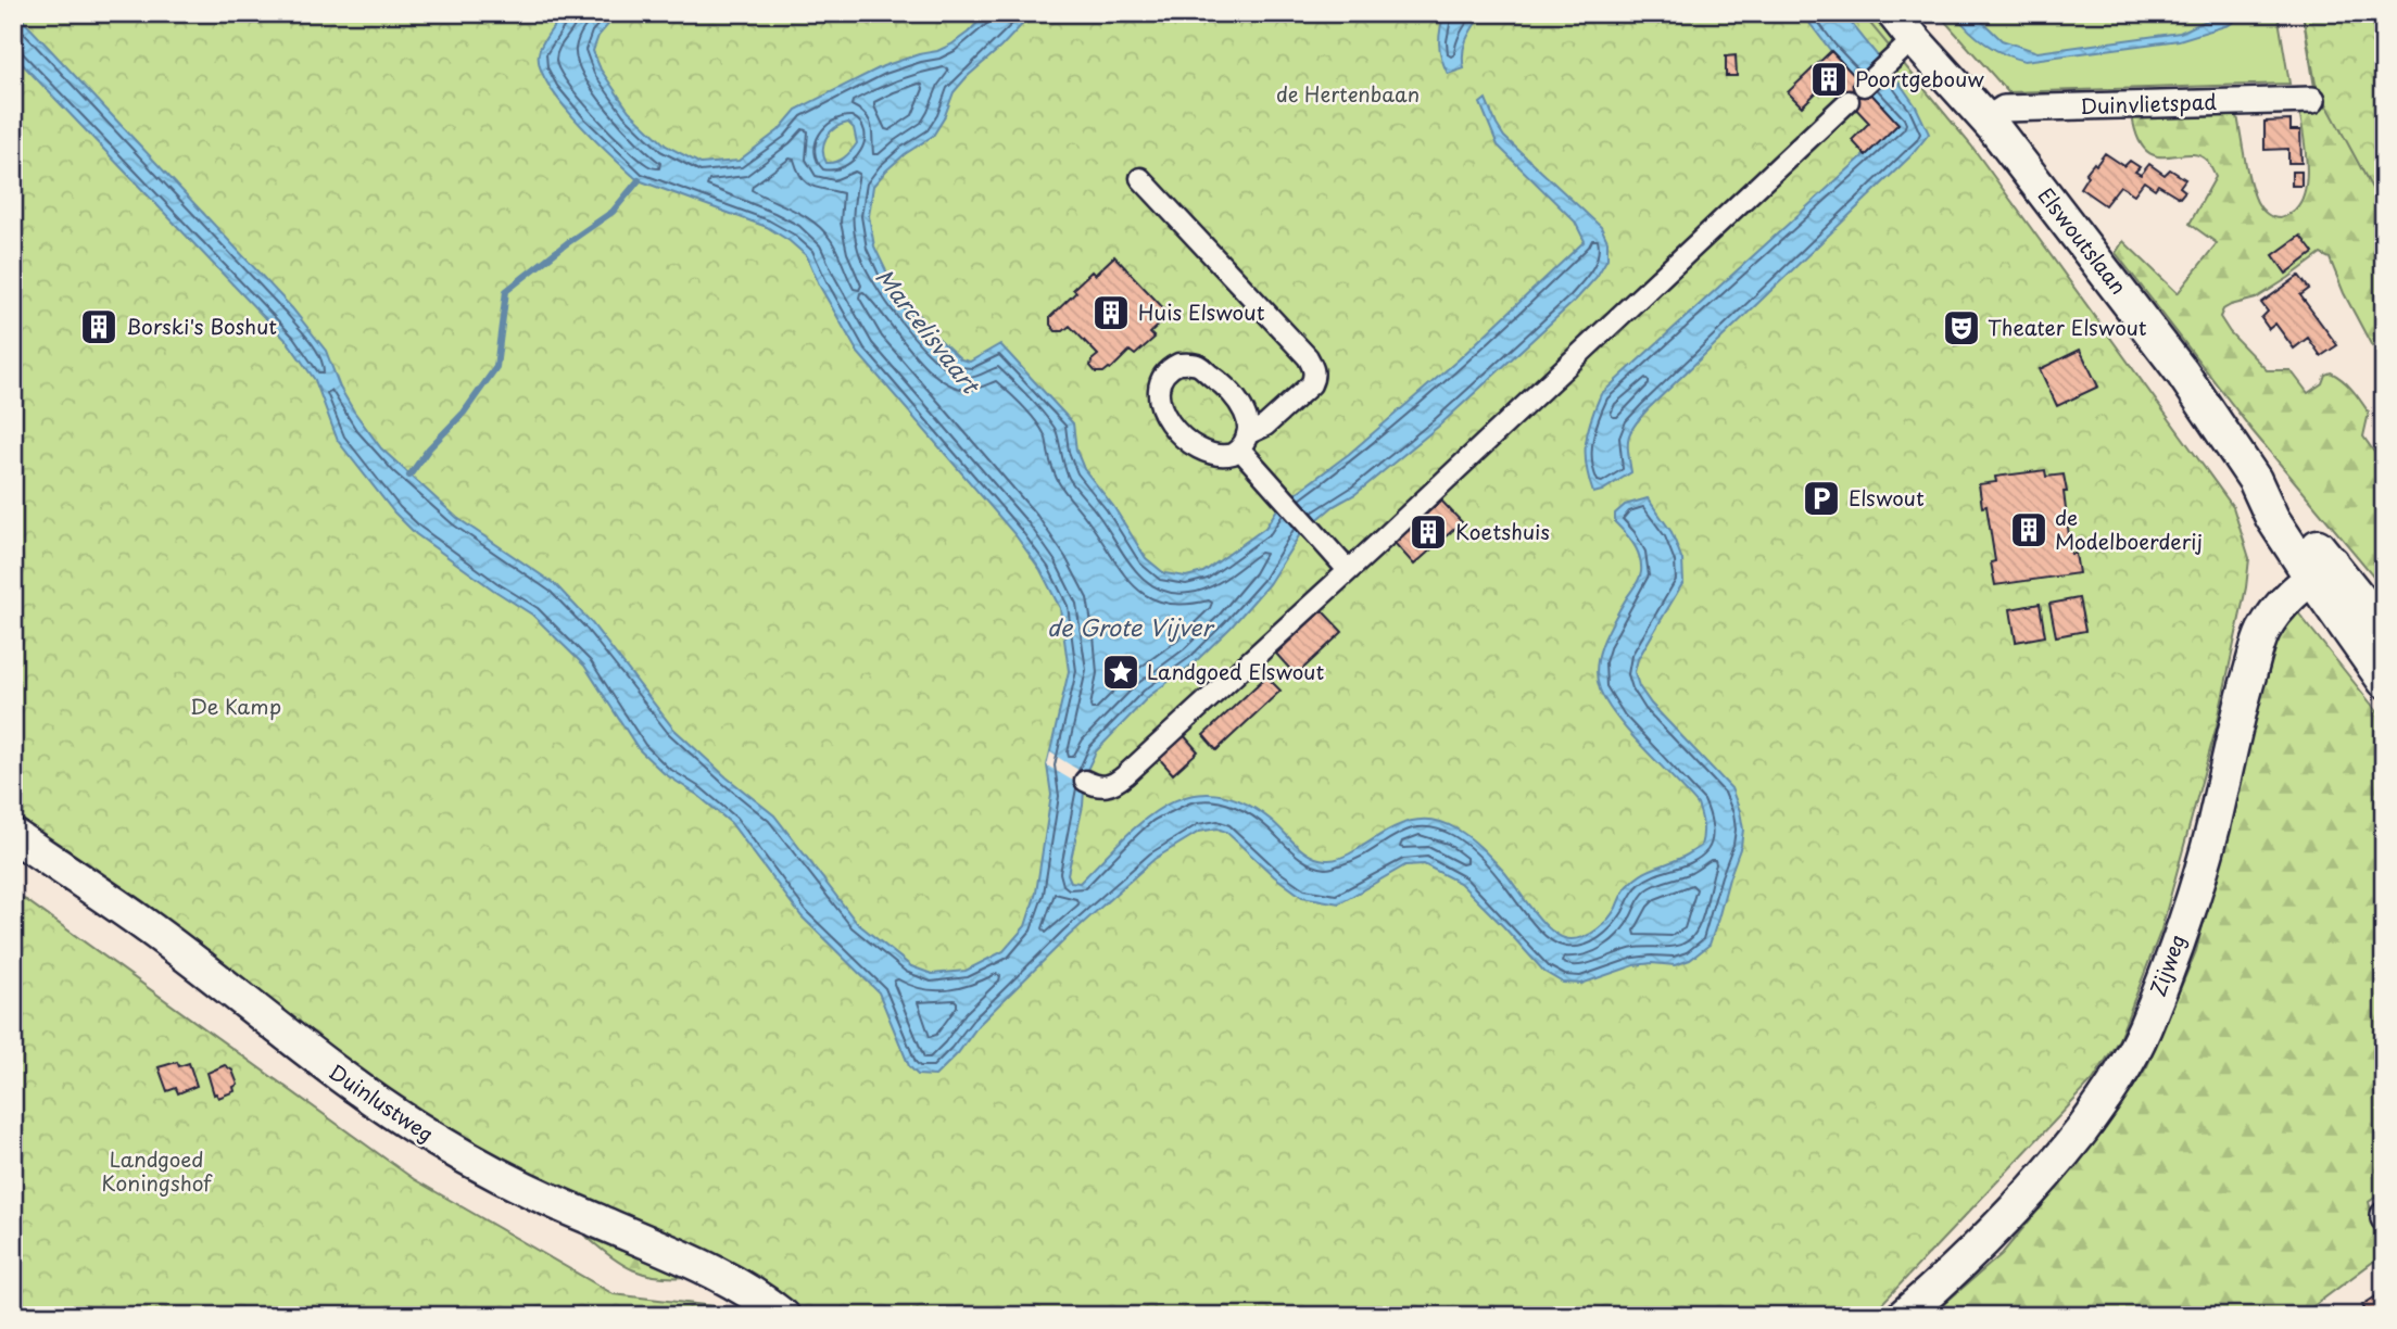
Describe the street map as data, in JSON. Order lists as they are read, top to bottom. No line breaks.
{"streets":{"street":["Duinvlietspad","Elswoutslaan","Zijweg","Duinlustweg"]},"crossings":[["Duinvlietspad","Elswoutslaan"],["Elswoutslaan","Zijweg"]],"water":["Marcelisvaart","de Grote Vijver"],"parks":["de Hertenbaan","De Kamp","Landgoed Koningshof"],"places":{"building":["Poortgebouw","Huis Elswout","Borski's Boshut","de Modelboerderij","Koetshuis"],"theatre":["Theater Elswout"],"parking":["Elswout"],"place":["Landgoed Elswout"]}}
